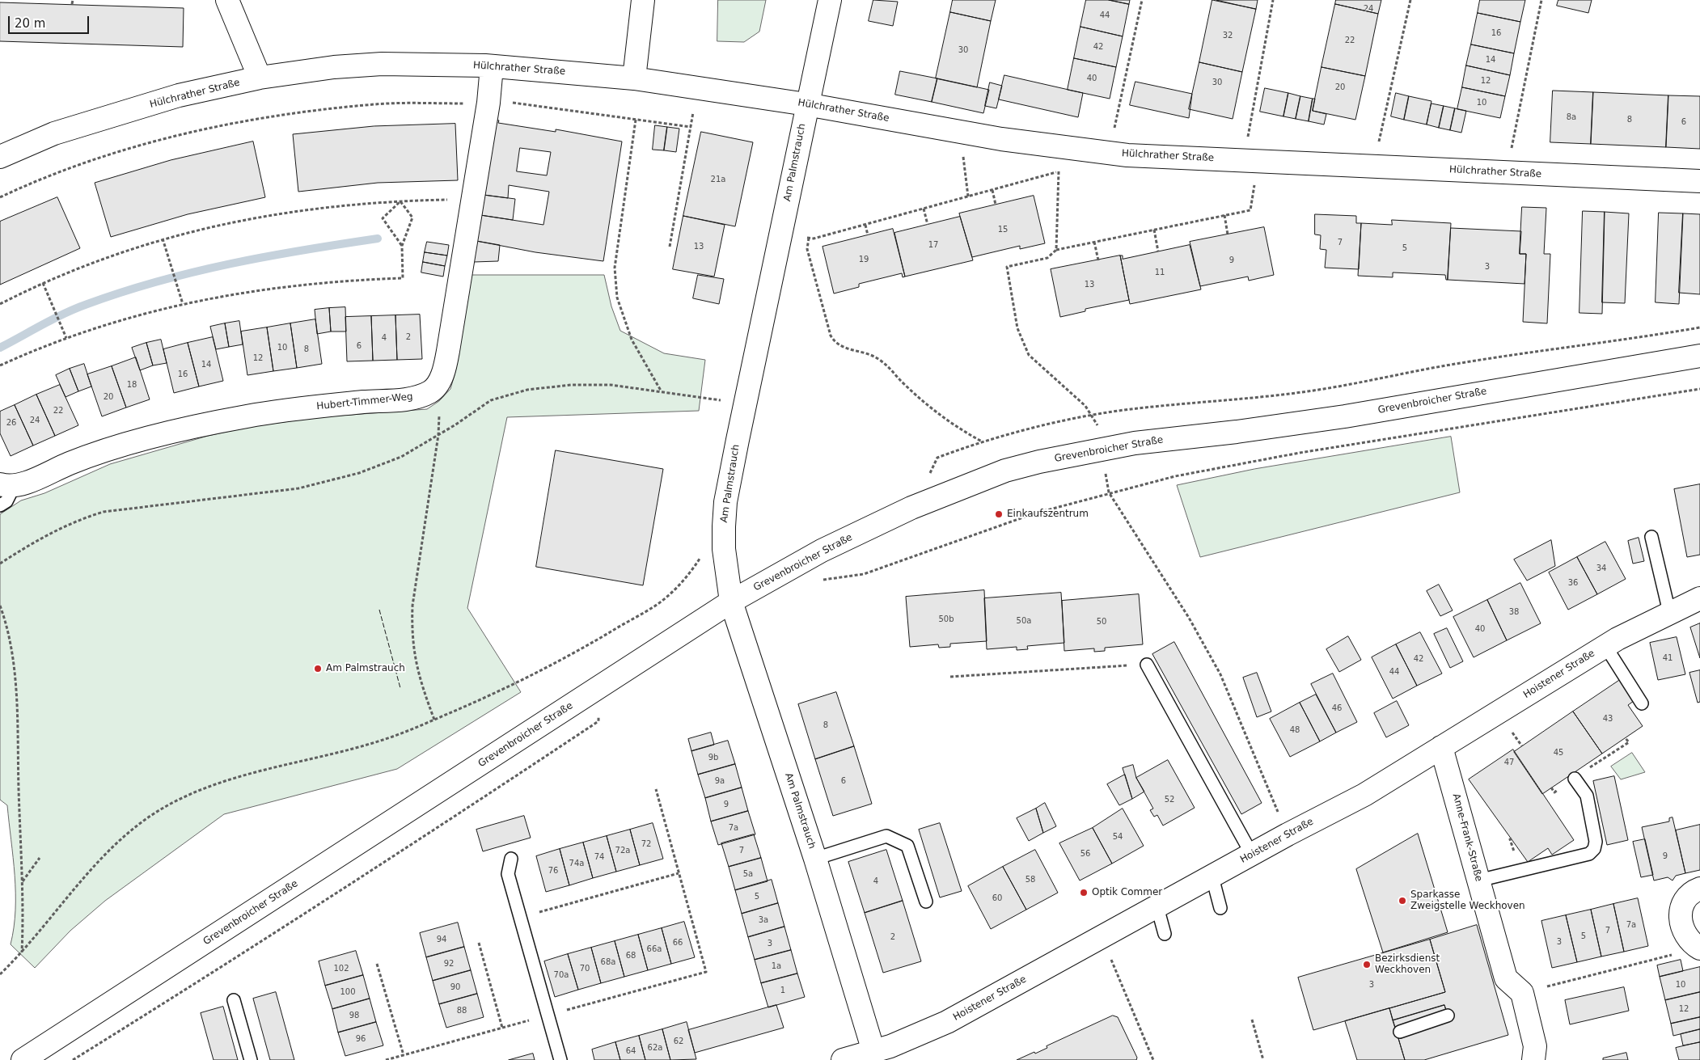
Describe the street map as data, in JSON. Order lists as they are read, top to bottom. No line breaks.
{"streets":{"street":["Hülchrather Straße","Am Palmstrauch","Grevenbroicher Straße","Hubert-Timmer-Weg","Hoistener Straße","Anne-Frank-Straße"]},"crossings":[["Hülchrather Straße","Am Palmstrauch"],["Am Palmstrauch","Grevenbroicher Straße"],["Am Palmstrauch","Hoistener Straße"],["Hoistener Straße","Anne-Frank-Straße"]],"places":["Einkaufszentrum","Am Palmstrauch","Optik Commer","Sparkasse Zweigstelle Weckhoven","Bezirksdienst Weckhoven"],"house_numbers":["24","44","16","32","22","42","30","14","40","12","30","20","10","8a","8","6","21a","15","7","17","13","5","19","9","3","11","13","2","4","6","10","8","12","14","16","18","20","22","24","26","34","36","38","50b","50a","50","40","41","42","44","46","43","8","48","45","9b","47","9a","6","52","9","7a","54","72","72a","7","56","9","74","74a","76","5a","58","4","5","60","3a","7a","7","5","2","94","3","66","3","66a","68","68a","92","1a","102","70","70a","3","10","90","1","100","12","88","98","96","62","62a","64"],"scale_bar":"20 m"}
